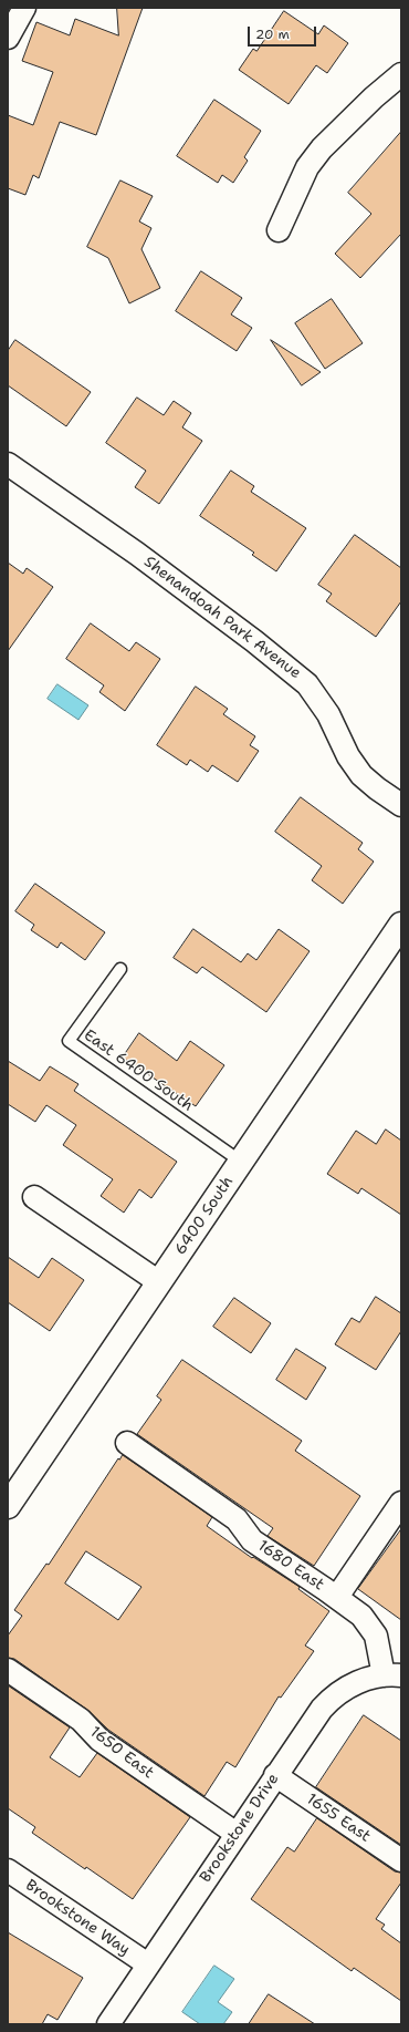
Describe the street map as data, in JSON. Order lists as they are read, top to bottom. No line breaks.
{"streets":{"street":["Shenandoah Park Avenue","6400 South","1680 East","1650 East","1655 East","Brookstone Drive","Brookstone Way"],"lane":["East 6400 South"]},"crossings":[["East 6400 South","6400 South"],["1680 East","Brookstone Drive"],["1650 East","Brookstone Drive"],["1655 East","Brookstone Drive"],["Brookstone Drive","Brookstone Way"]],"scale_bar":"20 m"}
